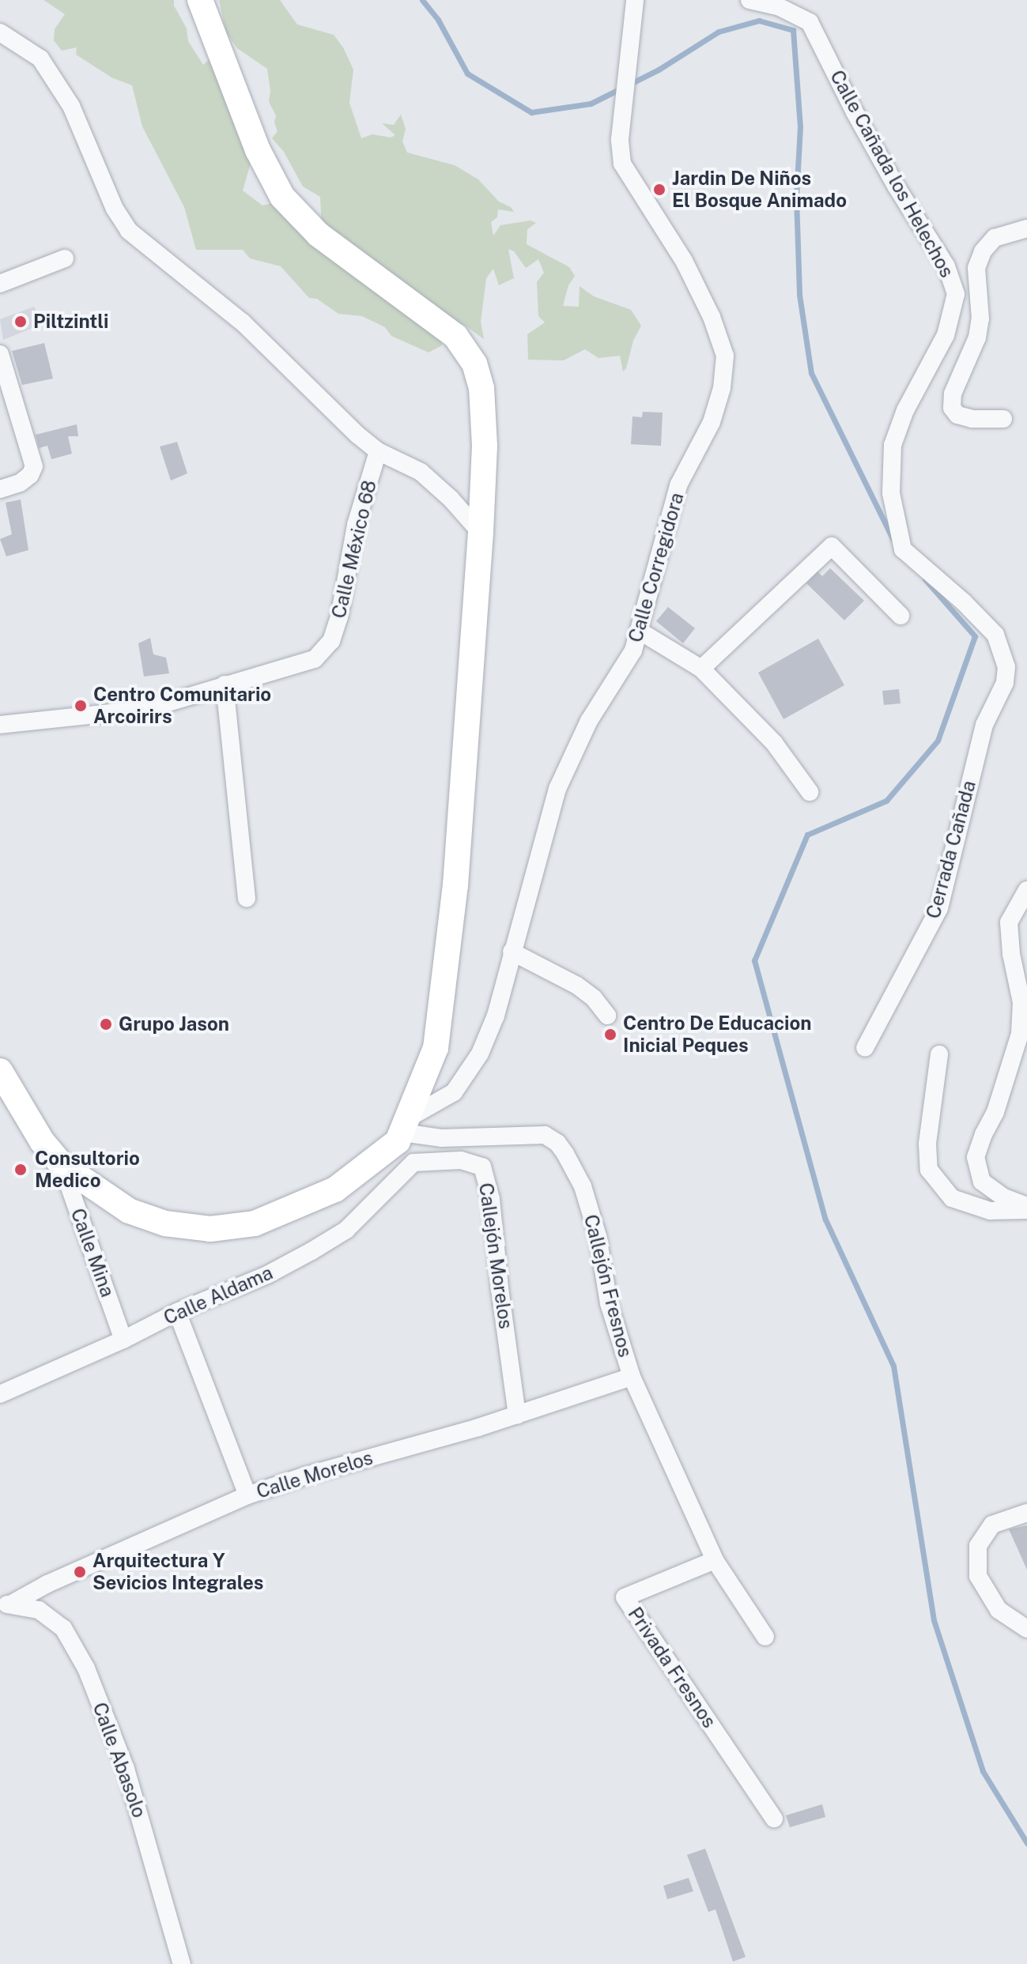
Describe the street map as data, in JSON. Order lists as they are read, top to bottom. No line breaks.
{"streets":{"street":["Calle Cañada los Helechos","Calle México 68","Calle Corregidora","Cerrada Cañada","Calle Mina","Callejón Morelos","Callejón Fresnos","Calle Aldama","Calle Morelos","Privada Fresnos","Calle Abasolo"]},"crossings":[["Calle Cañada los Helechos","Cerrada Cañada"],["Calle Corregidora","Callejón Fresnos"],["Calle Mina","Calle Aldama"],["Callejón Morelos","Calle Aldama"],["Callejón Morelos","Calle Morelos"],["Callejón Fresnos","Calle Morelos"],["Callejón Fresnos","Privada Fresnos"],["Calle Morelos","Calle Abasolo"]],"places":["Jardin De Niños El Bosque Animado","Piltzintli","Centro Comunitario Arcoirirs","Grupo Jason","Centro De Educacion Inicial Peques","Consultorio Medico","Arquitectura Y Sevicios Integrales"]}
